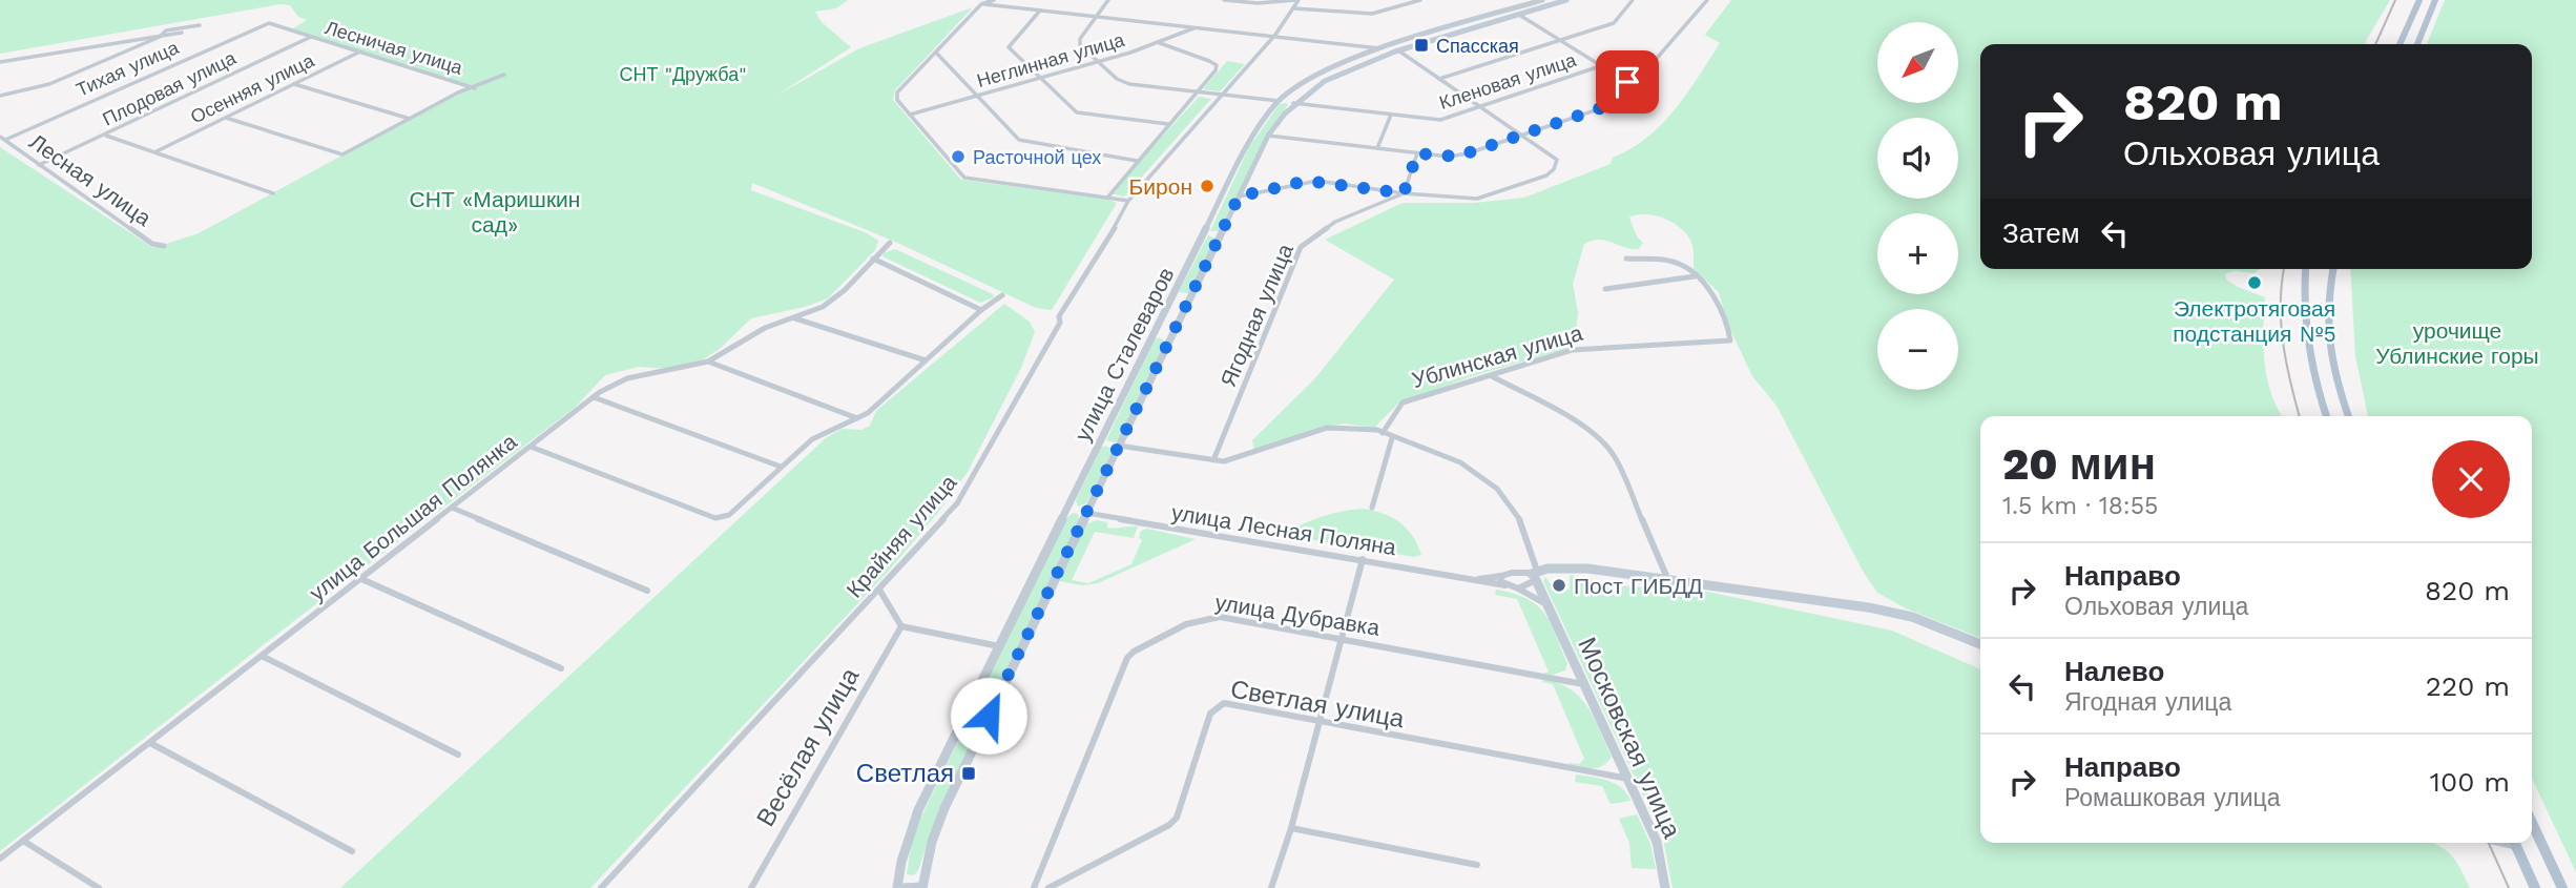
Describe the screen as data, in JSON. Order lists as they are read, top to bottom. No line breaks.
{"streets":{"main road":["улица Сталеваров","Московская улица"],"street":["Лесничая улица","Неглинная улица","Тихая улица","Кленовая улица","Плодовая улица","Осенняя улица","Лесная улица","Ягодная улица","Ублинская улица","улица Большая Полянка","улица Лесная Поляна","Крайняя улица","улица Дубравка","Светлая улица","Весёлая улица"]},"crossings":[["Лесничая улица","Тихая улица"],["Лесничая улица","Плодовая улица"],["Лесничая улица","Осенняя улица"],["Тихая улица","Лесная улица"],["Кленовая улица","улица Сталеваров"],["Плодовая улица","Лесная улица"],["Ягодная улица","Московская улица"],["улица Сталеваров","улица Лесная Поляна"],["улица Сталеваров","Московская улица"],["Ублинская улица","Московская улица"],["улица Лесная Поляна","Московская улица"],["улица Дубравка","Московская улица"],["Светлая улица","Московская улица"]],"parks":["СНТ \"Дружба\"","СНТ «Маришкин сад»","урочище Ублинские горы"],"places":{"transit":["Спасская","Светлая"],"other":["Расточной цех","Бирон","Электротяговая подстанция №5","Пост ГИБДД"]},"north":"bottom left","page":{"map_buttons":["+","−"],"turn":["820 m","Ольховая улица"],"then":"Затем","heading":["20 мин","1.5 km · 18:55"],"list":[{"name":"Направо","note":"Ольховая улица","value":"820 m"},{"name":"Налево","note":"Ягодная улица","value":"220 m"},{"name":"Направо","note":"Ромашковая улица","value":"100 m"}]}}
